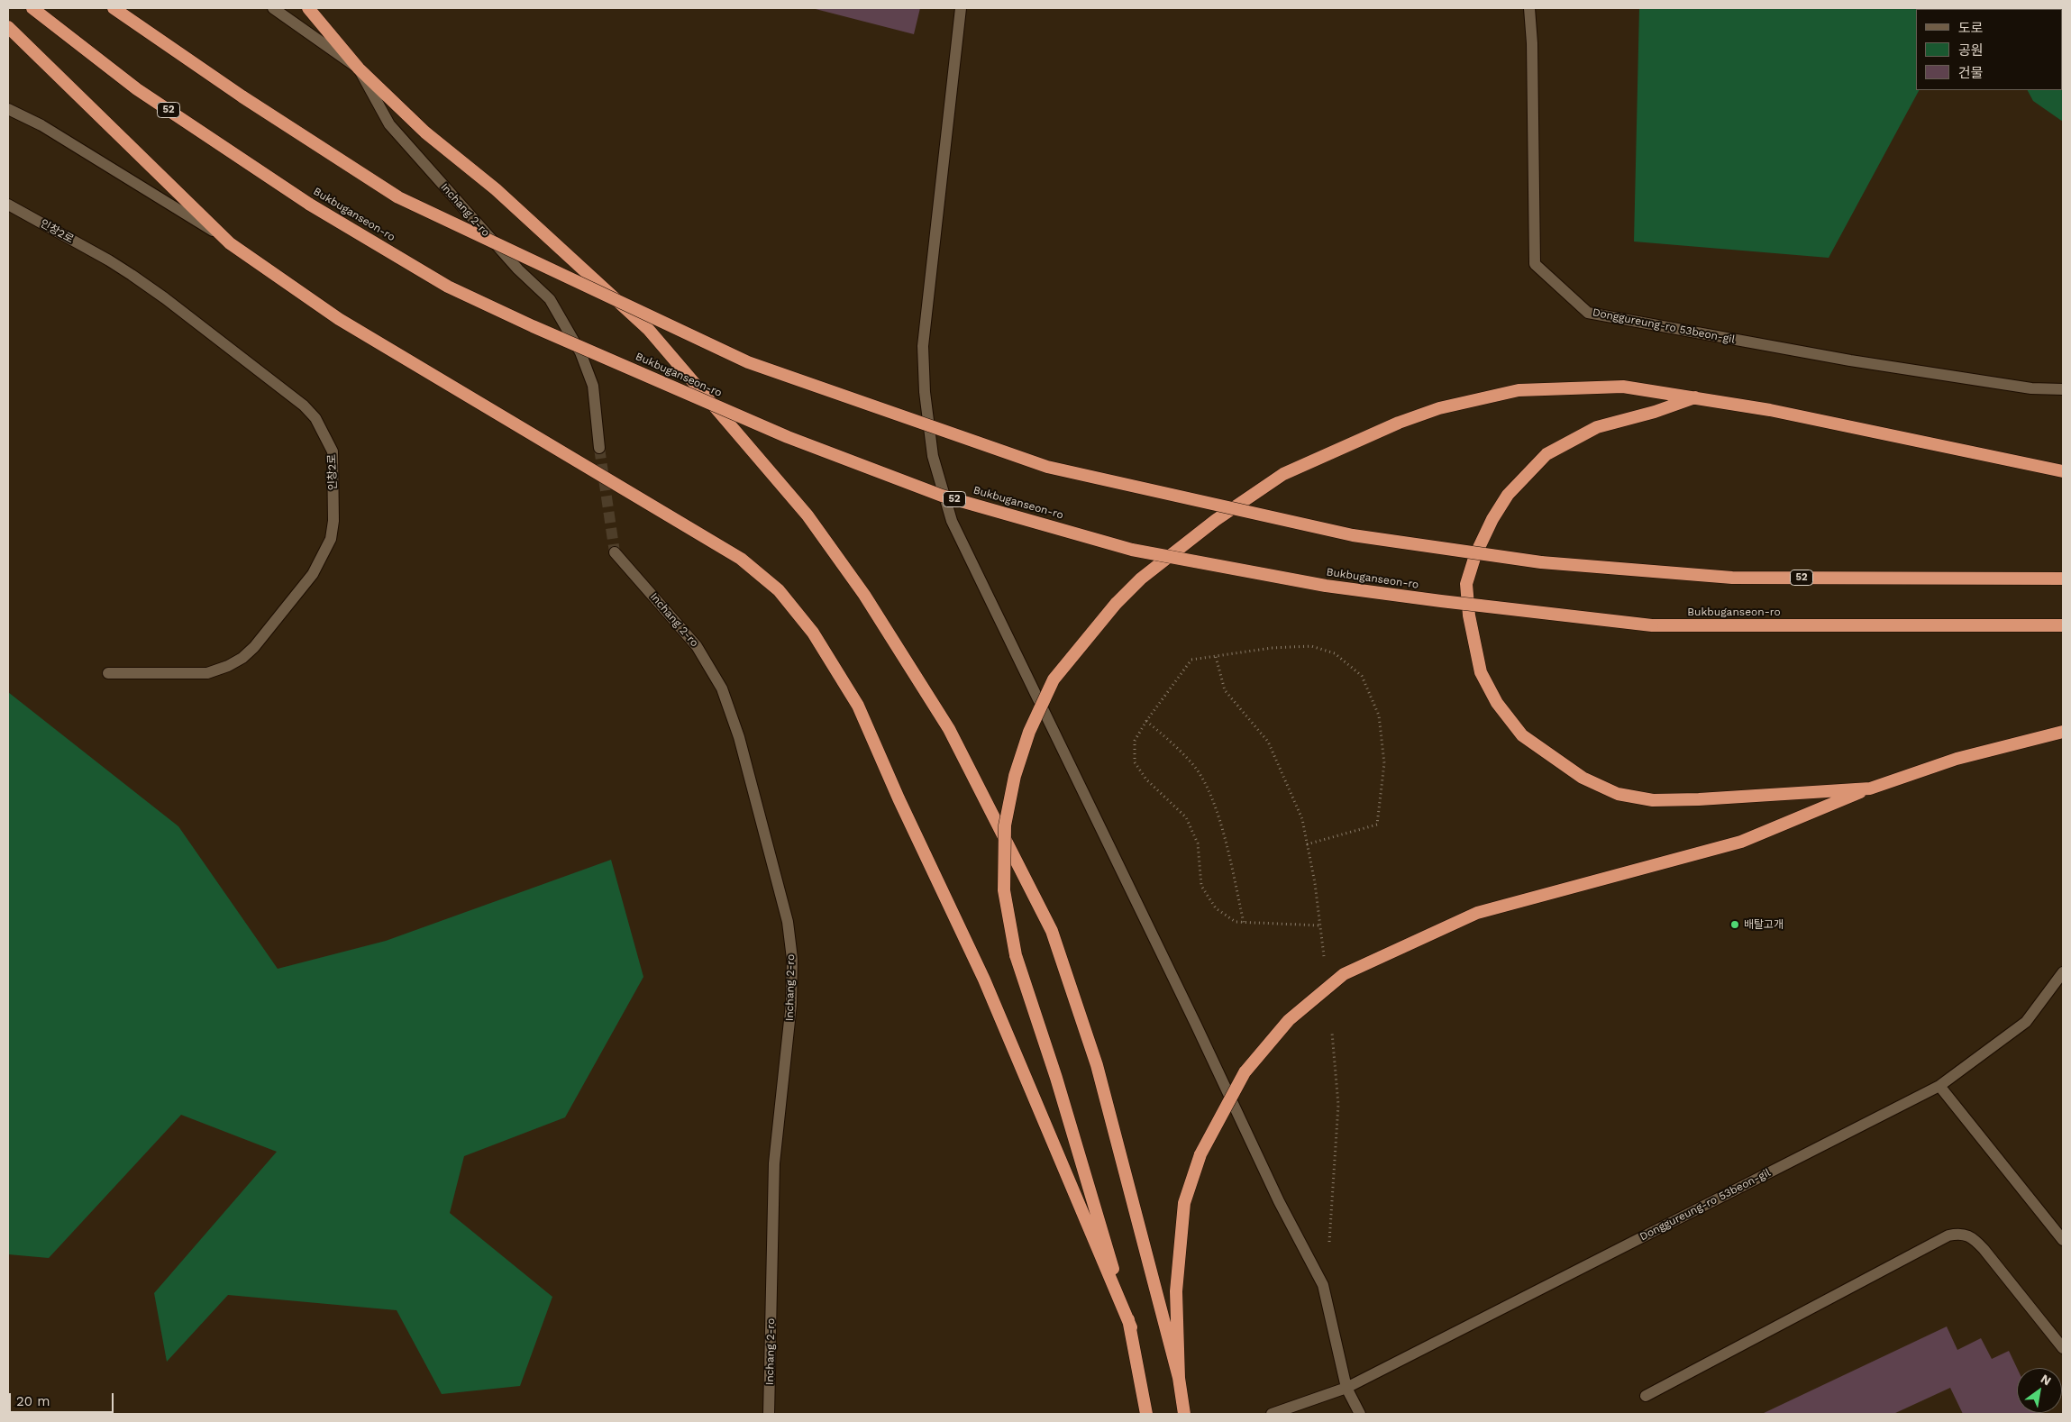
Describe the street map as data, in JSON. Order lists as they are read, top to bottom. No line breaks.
{"streets":{"highway":["52","Bukbuganseon-ro"],"street":["Inchang 2-ro","인창2로","Donggureung-ro 53beon-gil"]},"places":["배탈고개"],"legend":["도로","공원","건물"],"scale_bar":"20 m","north":"top right"}
